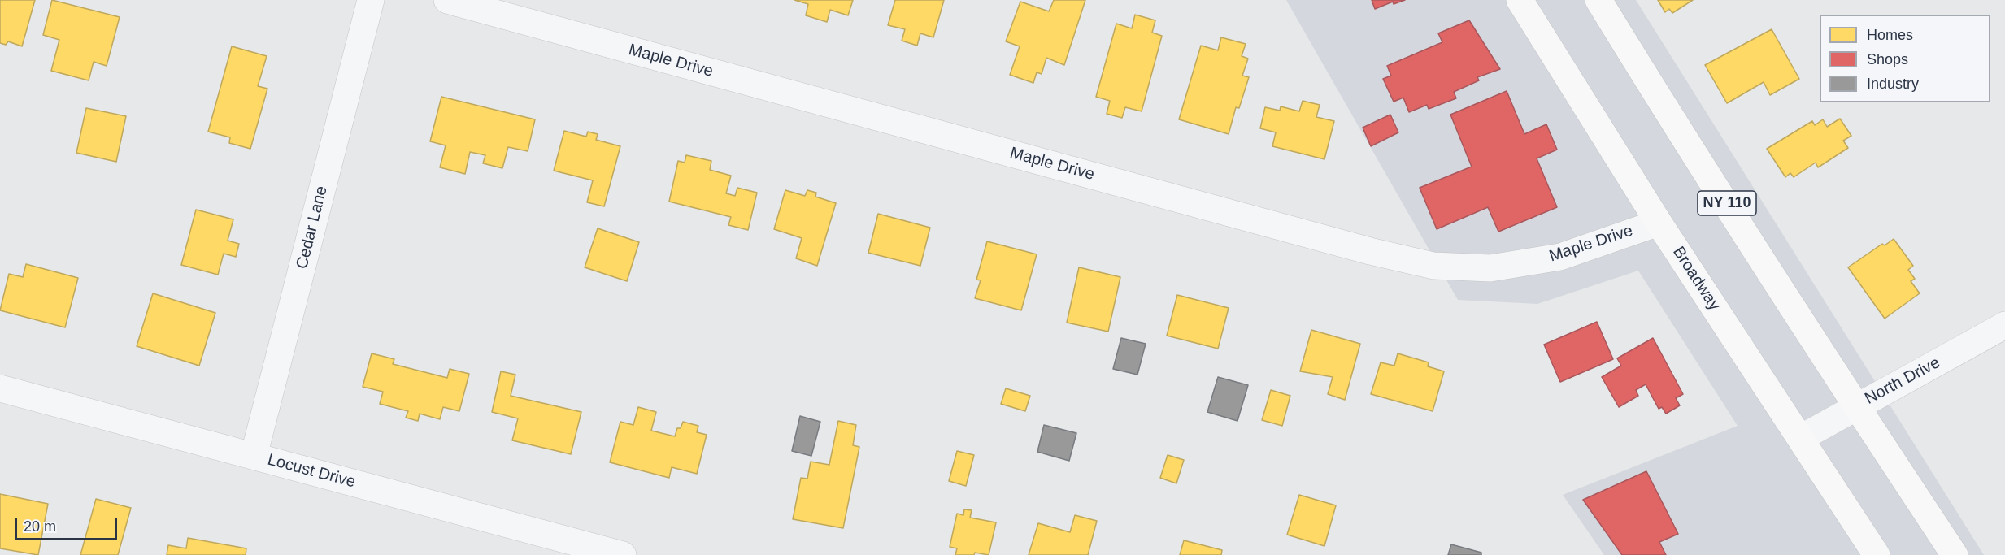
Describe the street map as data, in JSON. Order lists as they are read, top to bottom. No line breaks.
{"streets":{"main road":["NY 110","Broadway"],"street":["Maple Drive","Cedar Lane","North Drive","Locust Drive"]},"crossings":[["Maple Drive","Broadway"],["NY 110","North Drive"],["Cedar Lane","Locust Drive"],["Broadway","North Drive"]],"legend":["Homes","Shops","Industry"],"scale_bar":"20 m"}
